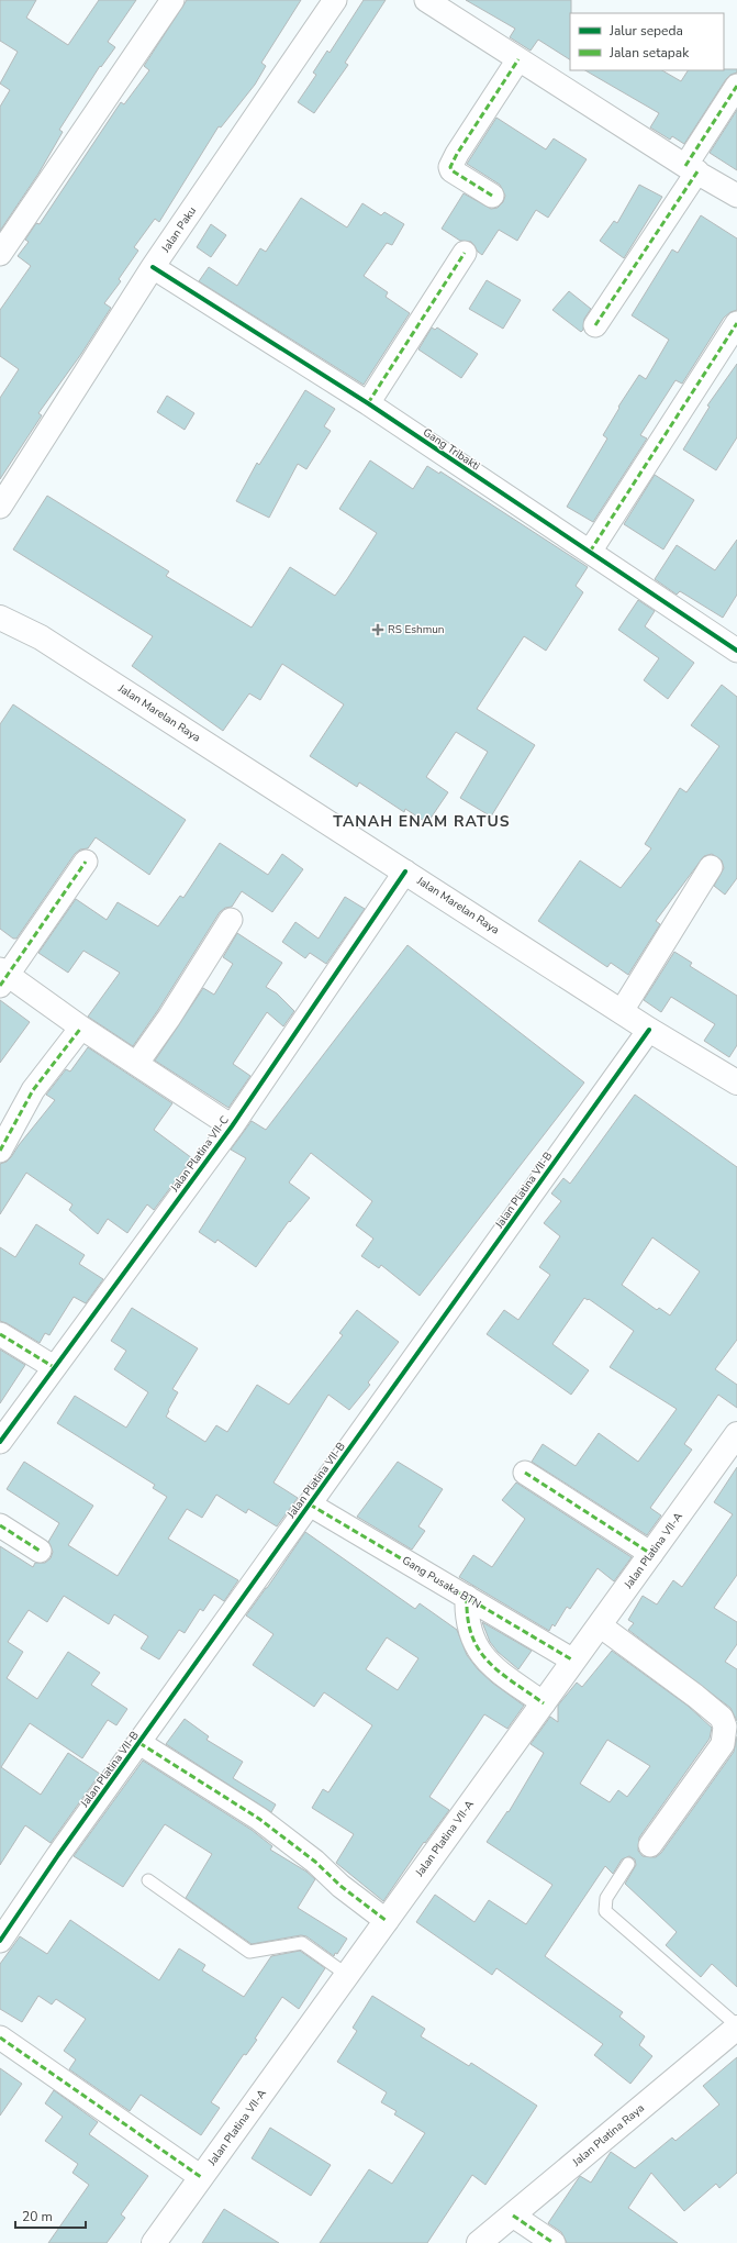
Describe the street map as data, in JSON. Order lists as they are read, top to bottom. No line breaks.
{"streets":{"main road":["Jalan Marelan Raya","Jalan Platina VII-A","Jalan Platina Raya"],"street":["Jalan Paku","Gang Tribakti","Jalan Platina VII-C","Jalan Platina VII-B","Gang Pusaka BTN"]},"crossings":[["Jalan Paku","Gang Tribakti"],["Jalan Marelan Raya","Jalan Platina VII-C"],["Jalan Marelan Raya","Jalan Platina VII-B"],["Jalan Platina VII-B","Gang Pusaka BTN"],["Jalan Platina VII-A","Gang Pusaka BTN"]],"districts":["TANAH ENAM RATUS"],"places":{"health":["RS Eshmun"]},"legend":["Jalur sepeda","Jalan setapak"],"scale_bar":"20 m"}
